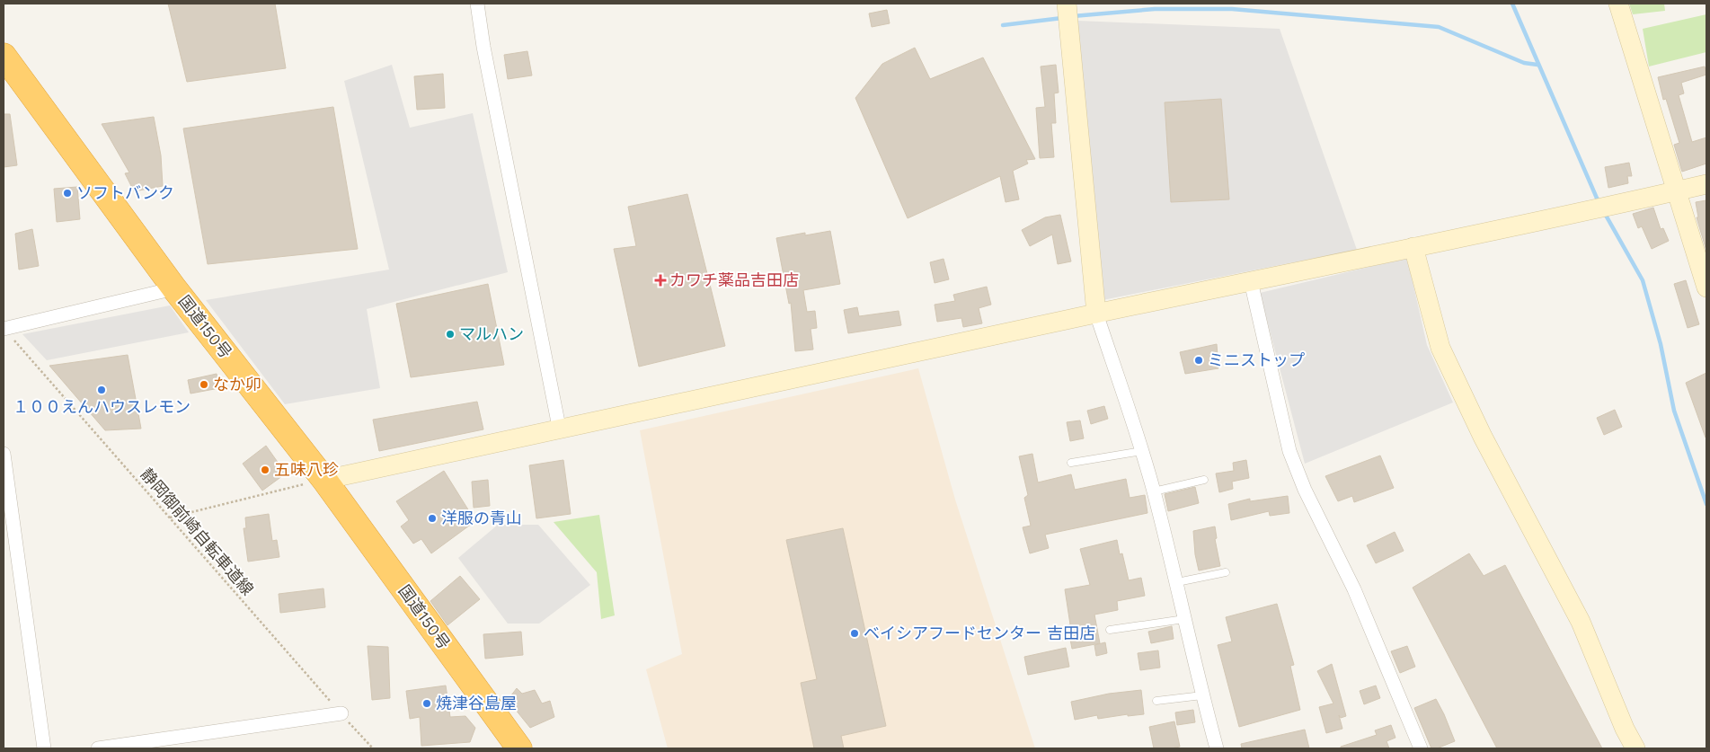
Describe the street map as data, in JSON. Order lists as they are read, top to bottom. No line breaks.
{"streets":{"highway":["国道150号"],"path":["静岡御前崎自転車道線"]},"places":{"other":["ソフトバンク","マルハン","ミニストップ","なか卯","１００えんハウスレモン","五味八珍","洋服の青山","ベイシアフードセンター 吉田店","焼津谷島屋"],"health":["カワチ薬品吉田店"]}}
